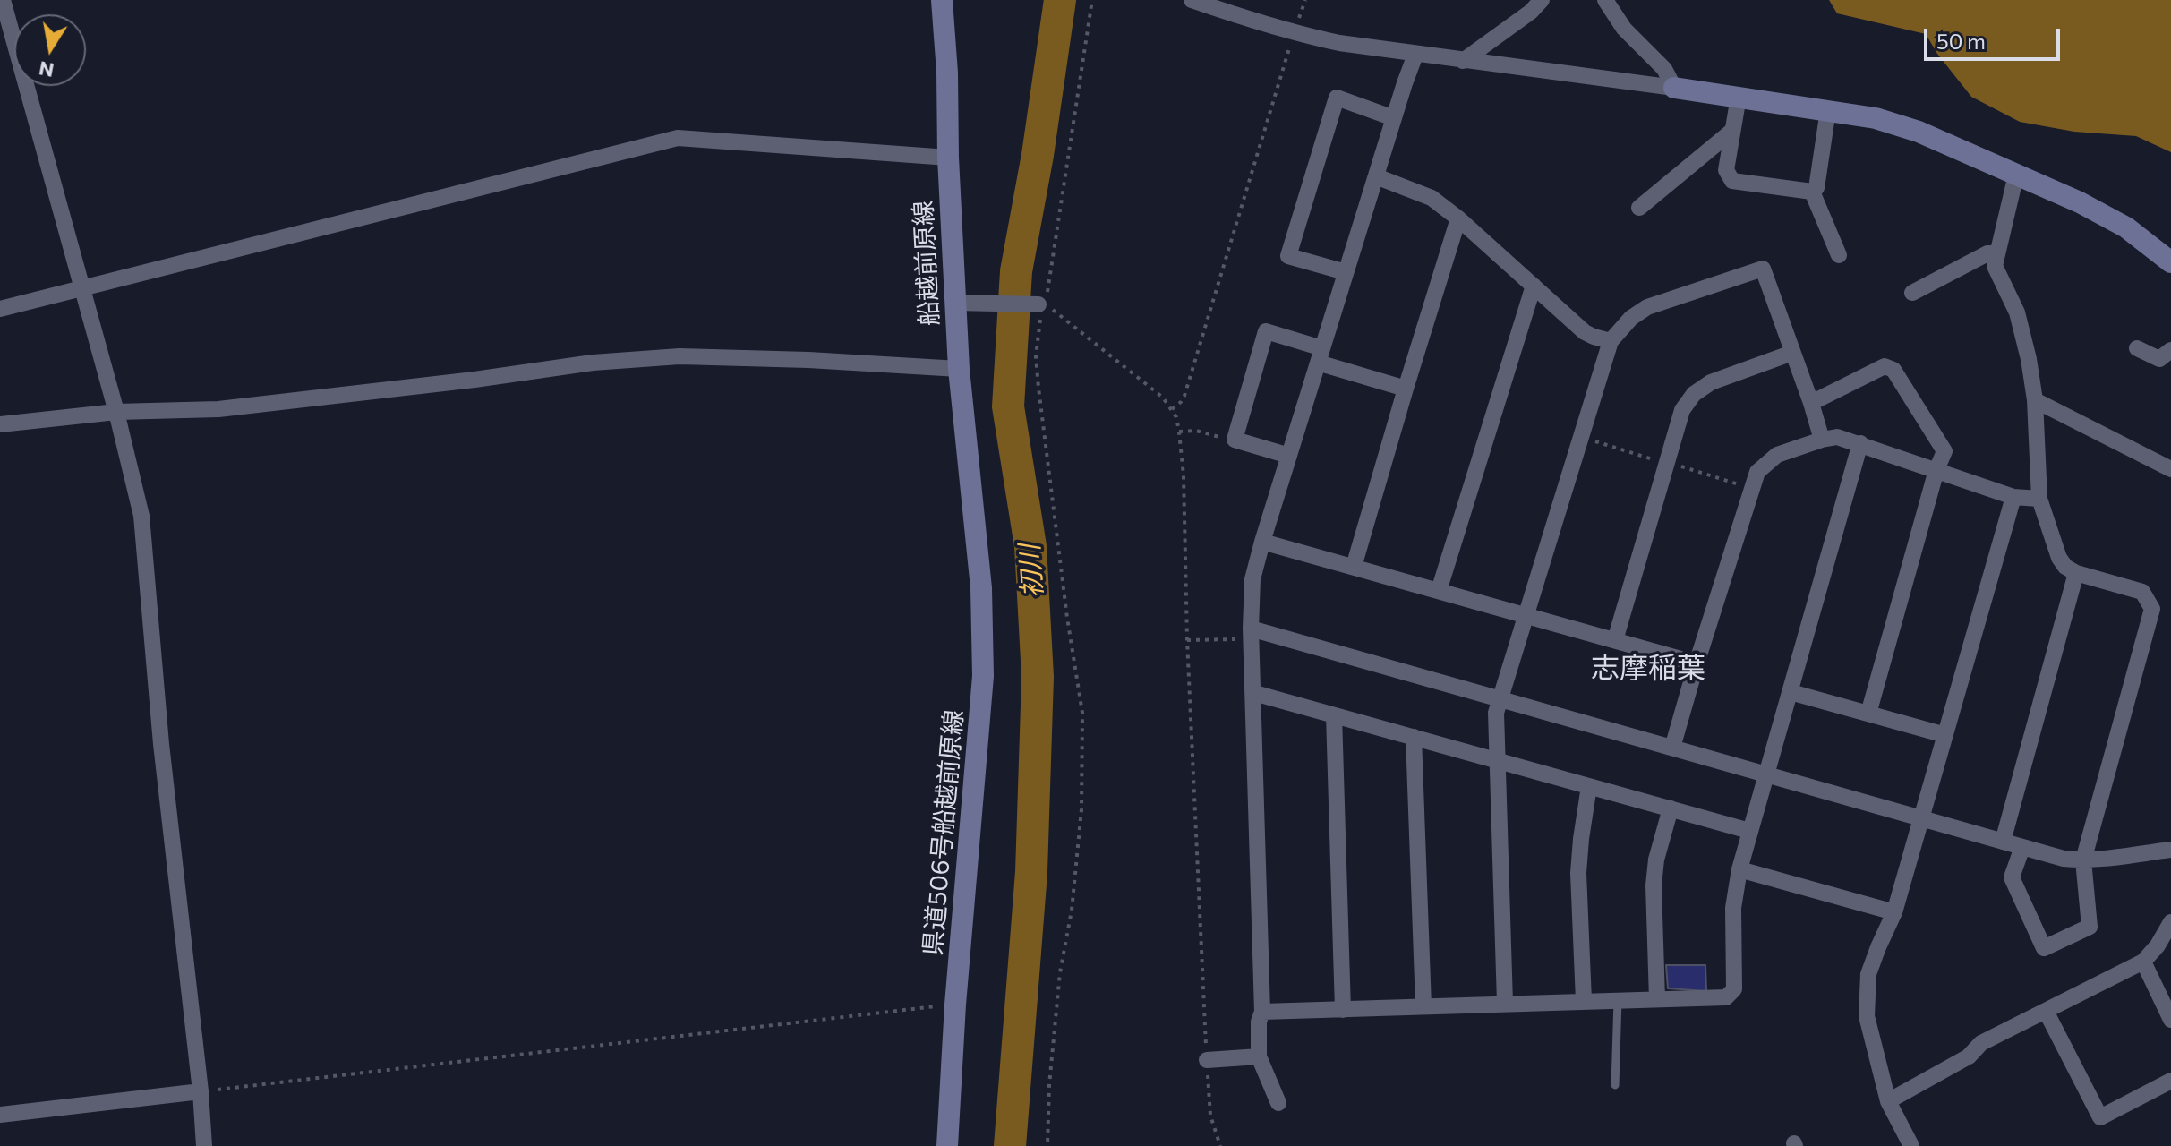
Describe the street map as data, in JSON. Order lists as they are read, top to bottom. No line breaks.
{"streets":{"main road":["船越前原線","県道506号船越前原線"]},"crossings":[["船越前原線","県道506号船越前原線"]],"districts":["志摩稲葉"],"water":["初川"],"scale_bar":"50 m","north":"bottom"}
